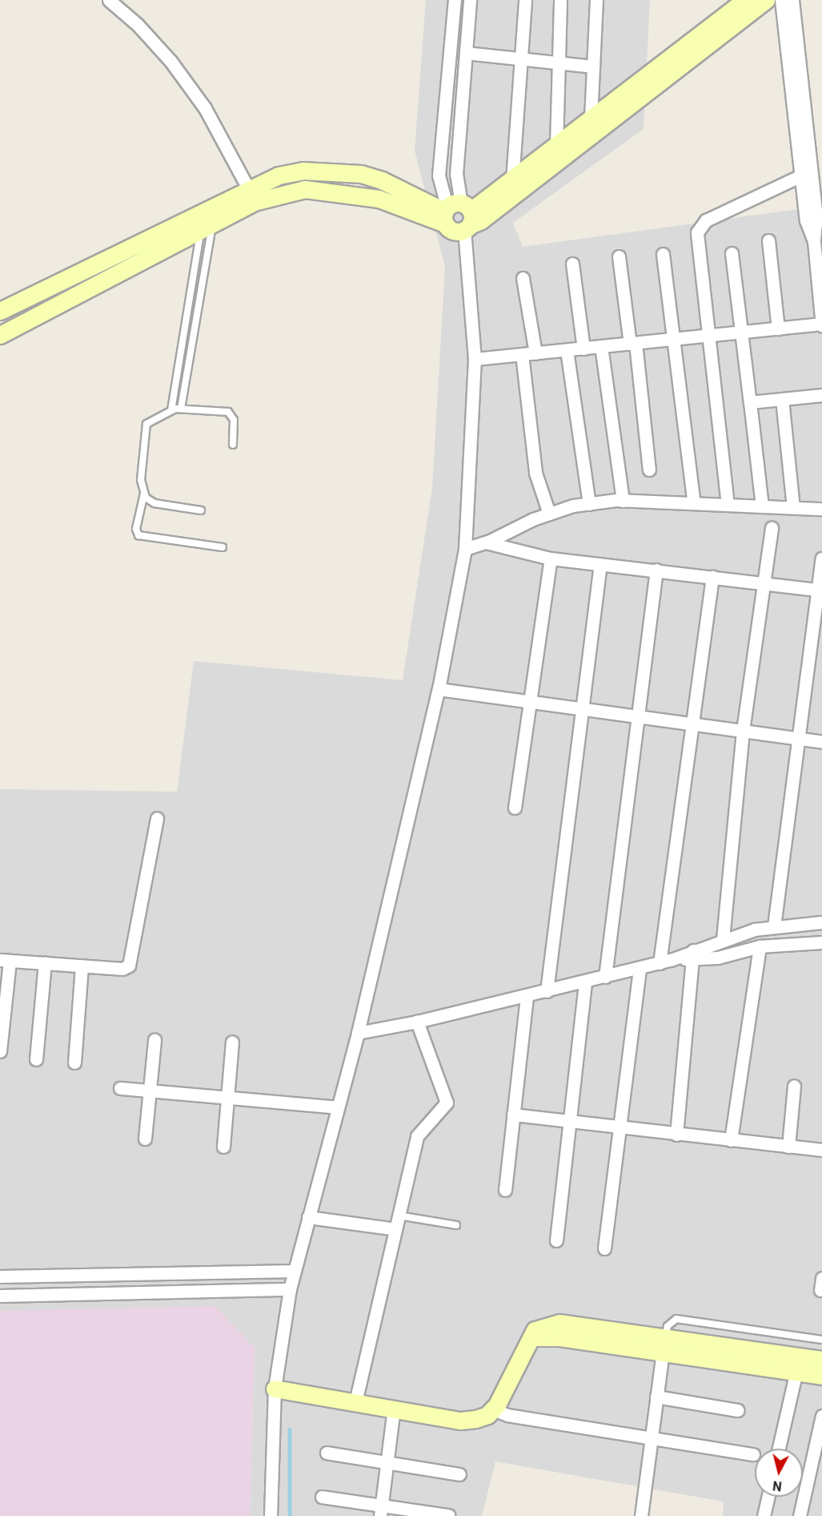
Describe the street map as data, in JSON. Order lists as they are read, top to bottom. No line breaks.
{"north":"bottom"}
